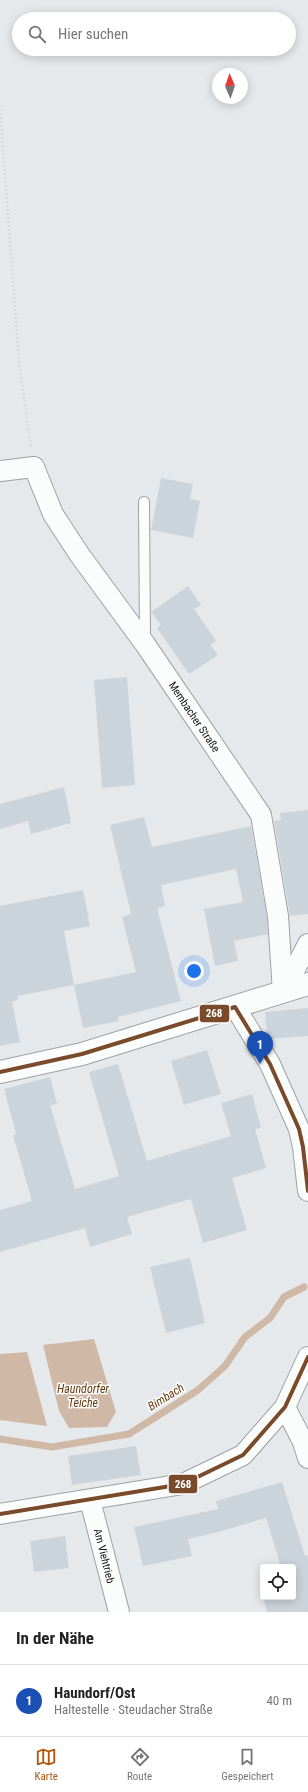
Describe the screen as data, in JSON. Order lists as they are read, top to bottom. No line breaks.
{"streets":{"street":["Membacher Straße","Am Viehtrieb"]},"water":["Haundorfer Teiche","Bimbach"],"lines":["transit line 268"],"north":"top","page":{"search":"Hier suchen","pins":"1","heading":"In der Nähe","list":[{"mark":"1","name":"Haundorf/Ost","note":"Haltestelle · Steudacher Straße","value":"40 m"}],"nav":["Karte","Route","Gespeichert"]}}
